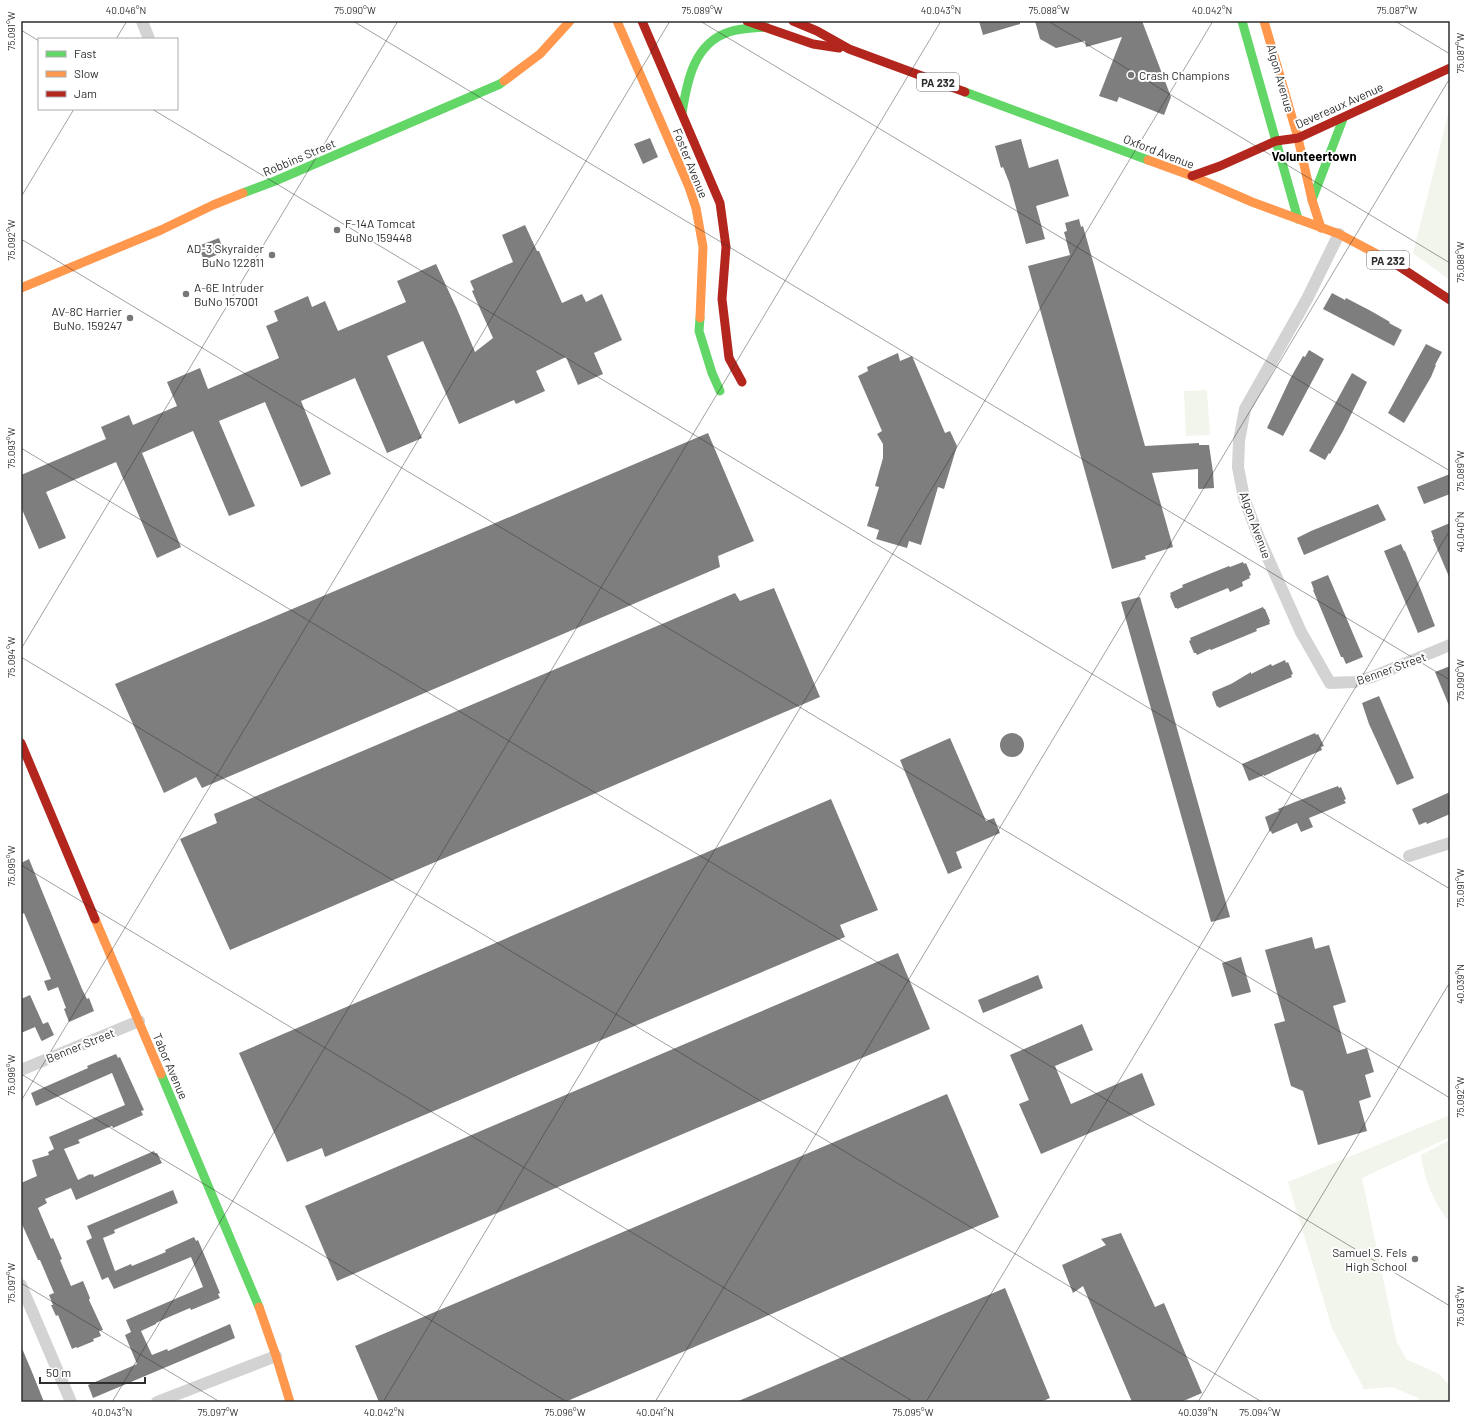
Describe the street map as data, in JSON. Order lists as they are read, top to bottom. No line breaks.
{"streets":{"street":["Algon Avenue","PA 232","Devereaux Avenue","Oxford Avenue","Robbins Street","Foster Avenue","Benner Street","Tabor Avenue"]},"crossings":[["Algon Avenue","Devereaux Avenue"],["Algon Avenue","Oxford Avenue"],["Algon Avenue","Benner Street"],["Devereaux Avenue","Oxford Avenue"],["Benner Street","Tabor Avenue"]],"districts":["Volunteertown"],"places":["Crash Champions","F-14A Tomcat BuNo 159448","AD-3 Skyraider BuNo 122811","A-6E Intruder BuNo 157001","AV-8C Harrier BuNo. 159247","Samuel S. Fels High School"],"legend":["Fast","Slow","Jam"],"scale_bar":"50 m","coordinates":["40.046°N","75.090°W","75.089°W","40.043°N","75.088°W","40.042°N","75.087°W","75.091°W","75.092°W","75.093°W","40.040°N","75.094°W","75.095°W","40.039°N","75.096°W","75.097°W","40.041°N"]}
